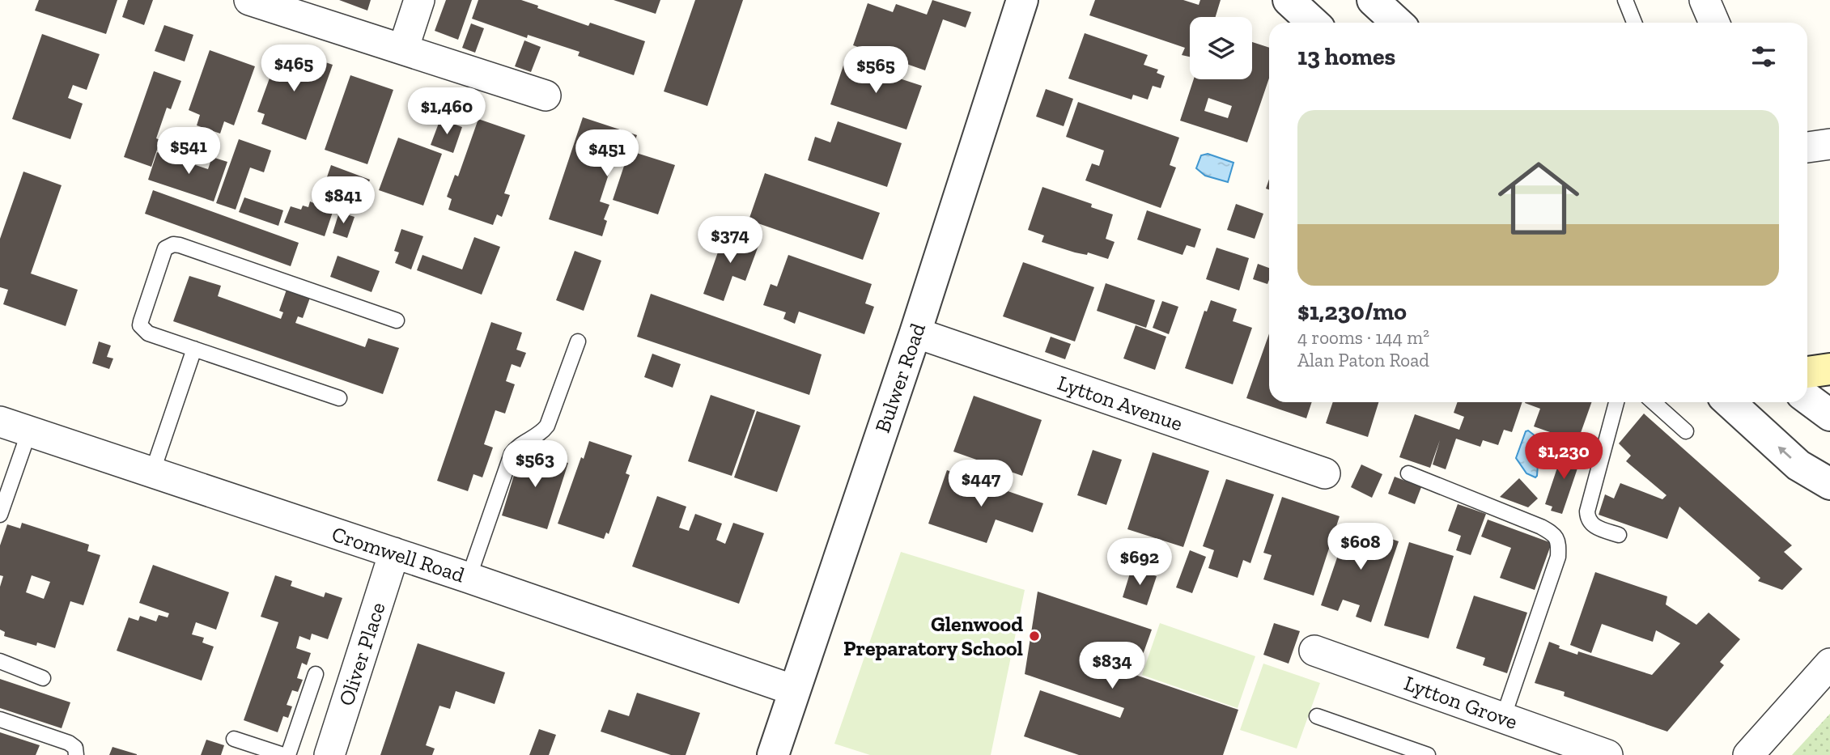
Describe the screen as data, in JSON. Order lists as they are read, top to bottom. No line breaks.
{"streets":{"street":["Bulwer Road","Lytton Avenue","Cromwell Road","Oliver Place","Lytton Grove"]},"crossings":[["Bulwer Road","Lytton Avenue"],["Bulwer Road","Cromwell Road"],["Cromwell Road","Oliver Place"]],"places":["Glenwood Preparatory School"],"page":{"heading":"13 homes","price":["$465","$565","$1,460","$541","$451","$841","$374","$1,230","$563","$447","$608","$692","$834"],"list":[{"name":"$1,230/mo","note":"4 rooms · 144 m² · Alan Paton Road"}]}}
